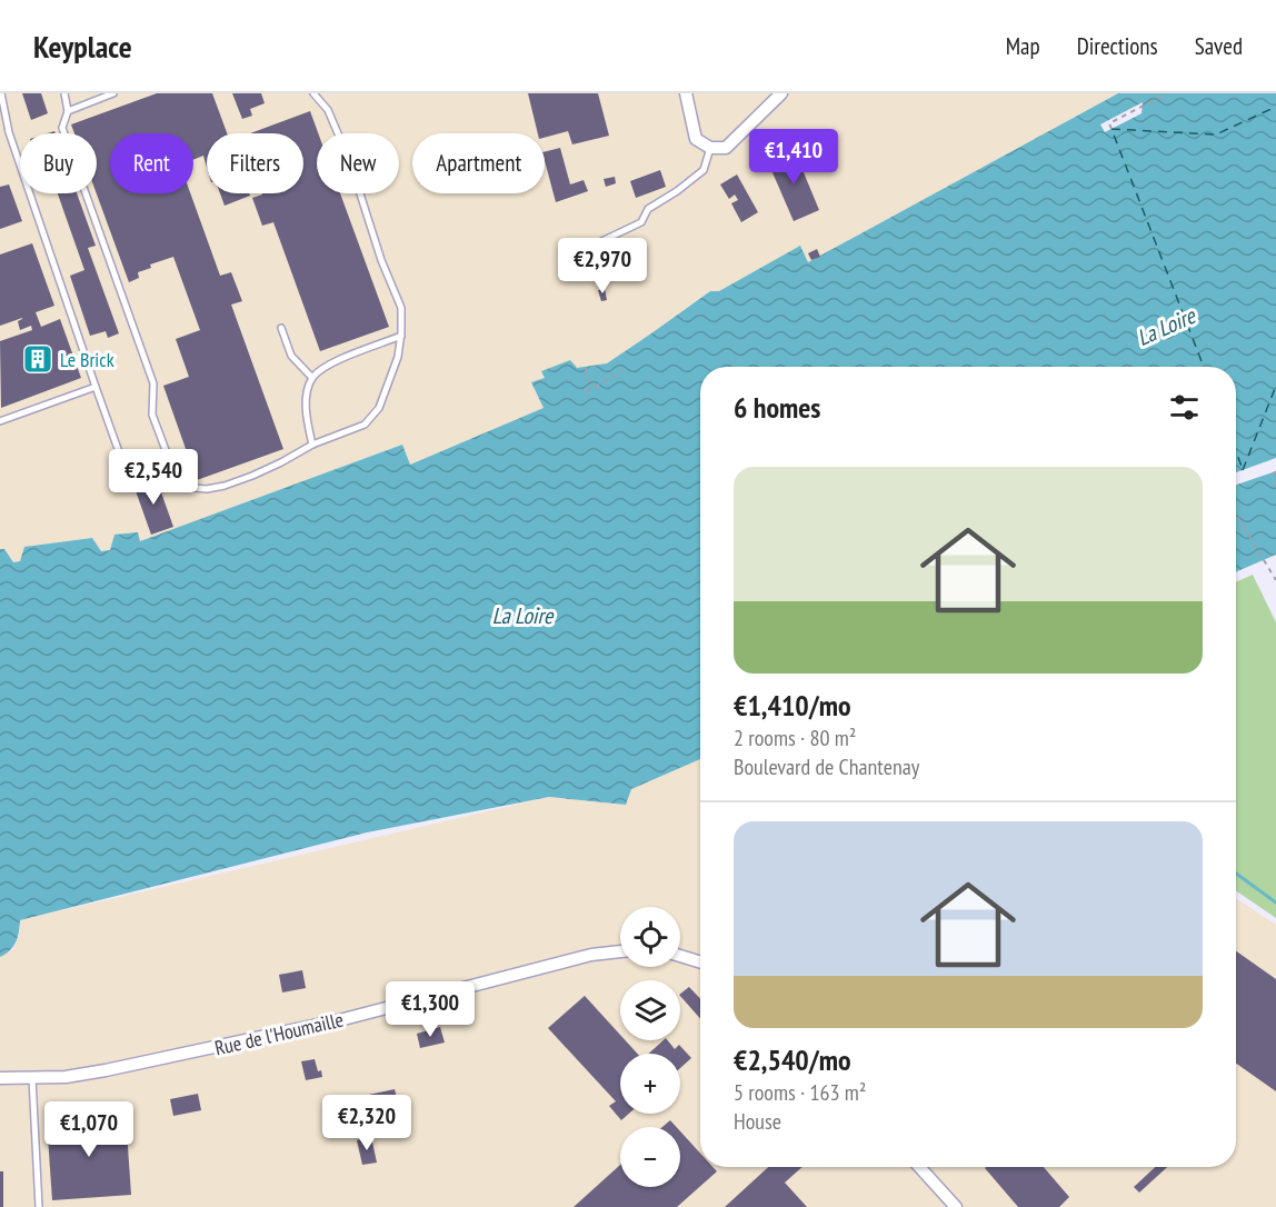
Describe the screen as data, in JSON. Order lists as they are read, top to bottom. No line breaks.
{"streets":{"street":["Rue de l'Houmaille"]},"water":["La Loire"],"places":{"building":["Le Brick"]},"page":{"header":"Keyplace","nav":["Map","Directions","Saved"],"price":["€1,410","€2,970","€2,540","€1,300","€2,320","€1,070"],"chip":["Buy","Rent","Filters","New","Apartment"],"heading":"6 homes","list":[{"name":"€1,410/mo","note":"2 rooms · 80 m² · Boulevard de Chantenay"},{"name":"€2,540/mo","note":"5 rooms · 163 m² · House"}],"map_buttons":["+","−"]}}
